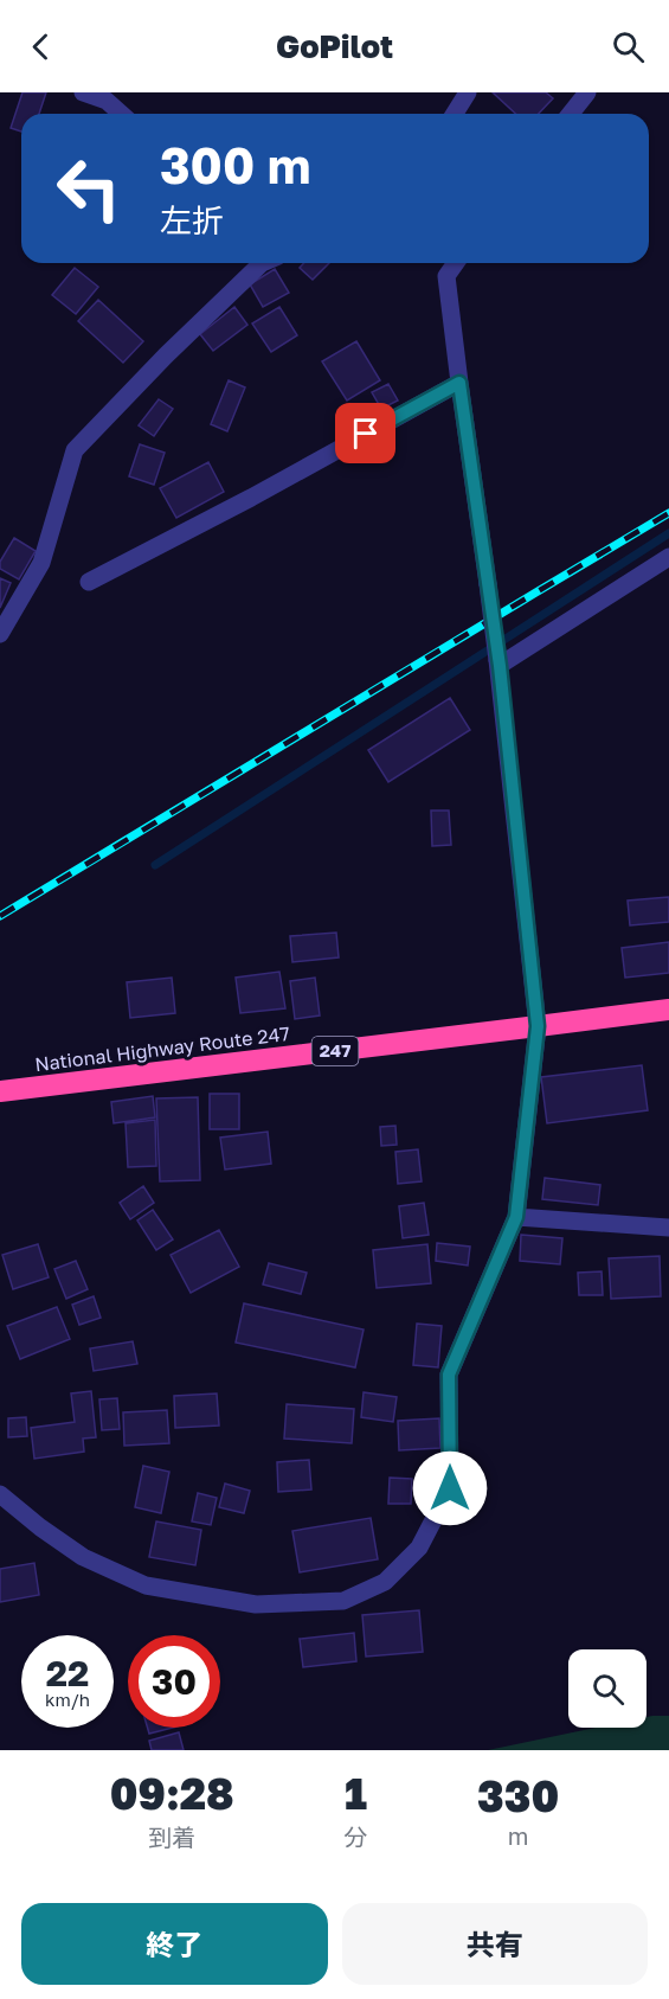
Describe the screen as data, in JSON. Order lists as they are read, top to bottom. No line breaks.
{"streets":{"highway":["National Highway Route 247","247"]},"page":{"header":"GoPilot","turn":["300 m","左折"],"speed":"22 km/h","limit":"30","eta":["09:28","到着","1","分","330","m"],"buttons":["終了","共有"]}}
